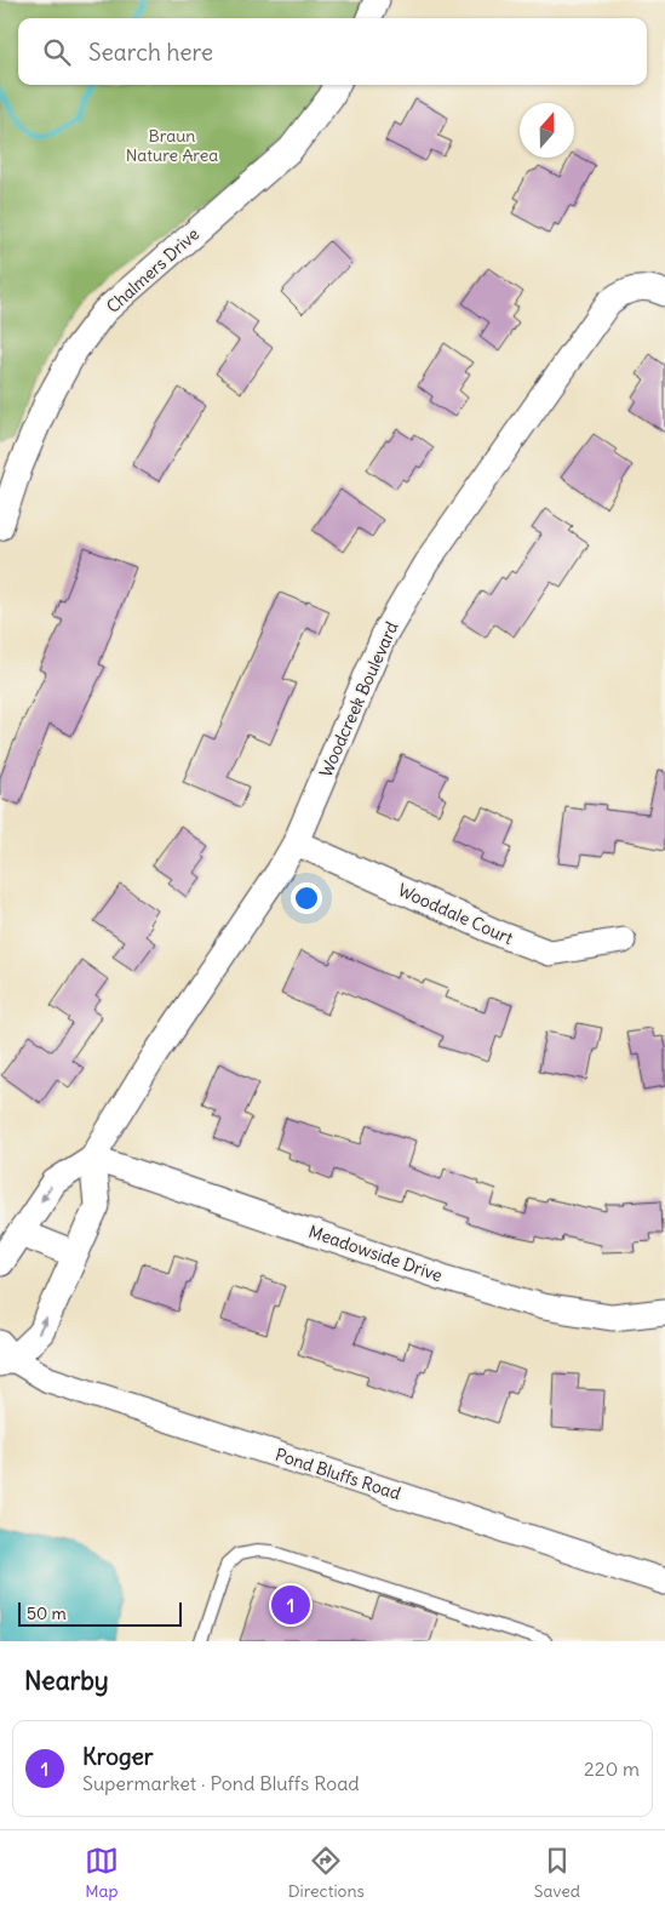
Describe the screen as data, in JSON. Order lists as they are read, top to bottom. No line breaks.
{"streets":{"street":["Chalmers Drive","Woodcreek Boulevard","Wooddale Court","Meadowside Drive","Pond Bluffs Road"]},"crossings":[["Woodcreek Boulevard","Wooddale Court"],["Woodcreek Boulevard","Meadowside Drive"]],"parks":["Braun Nature Area"],"scale_bar":"50 m","north":"top","page":{"search":"Search here","pins":"1","scale":"50 m","heading":"Nearby","list":[{"mark":"1","name":"Kroger","note":"Supermarket · Pond Bluffs Road","value":"220 m"}],"nav":["Map","Directions","Saved"]}}
